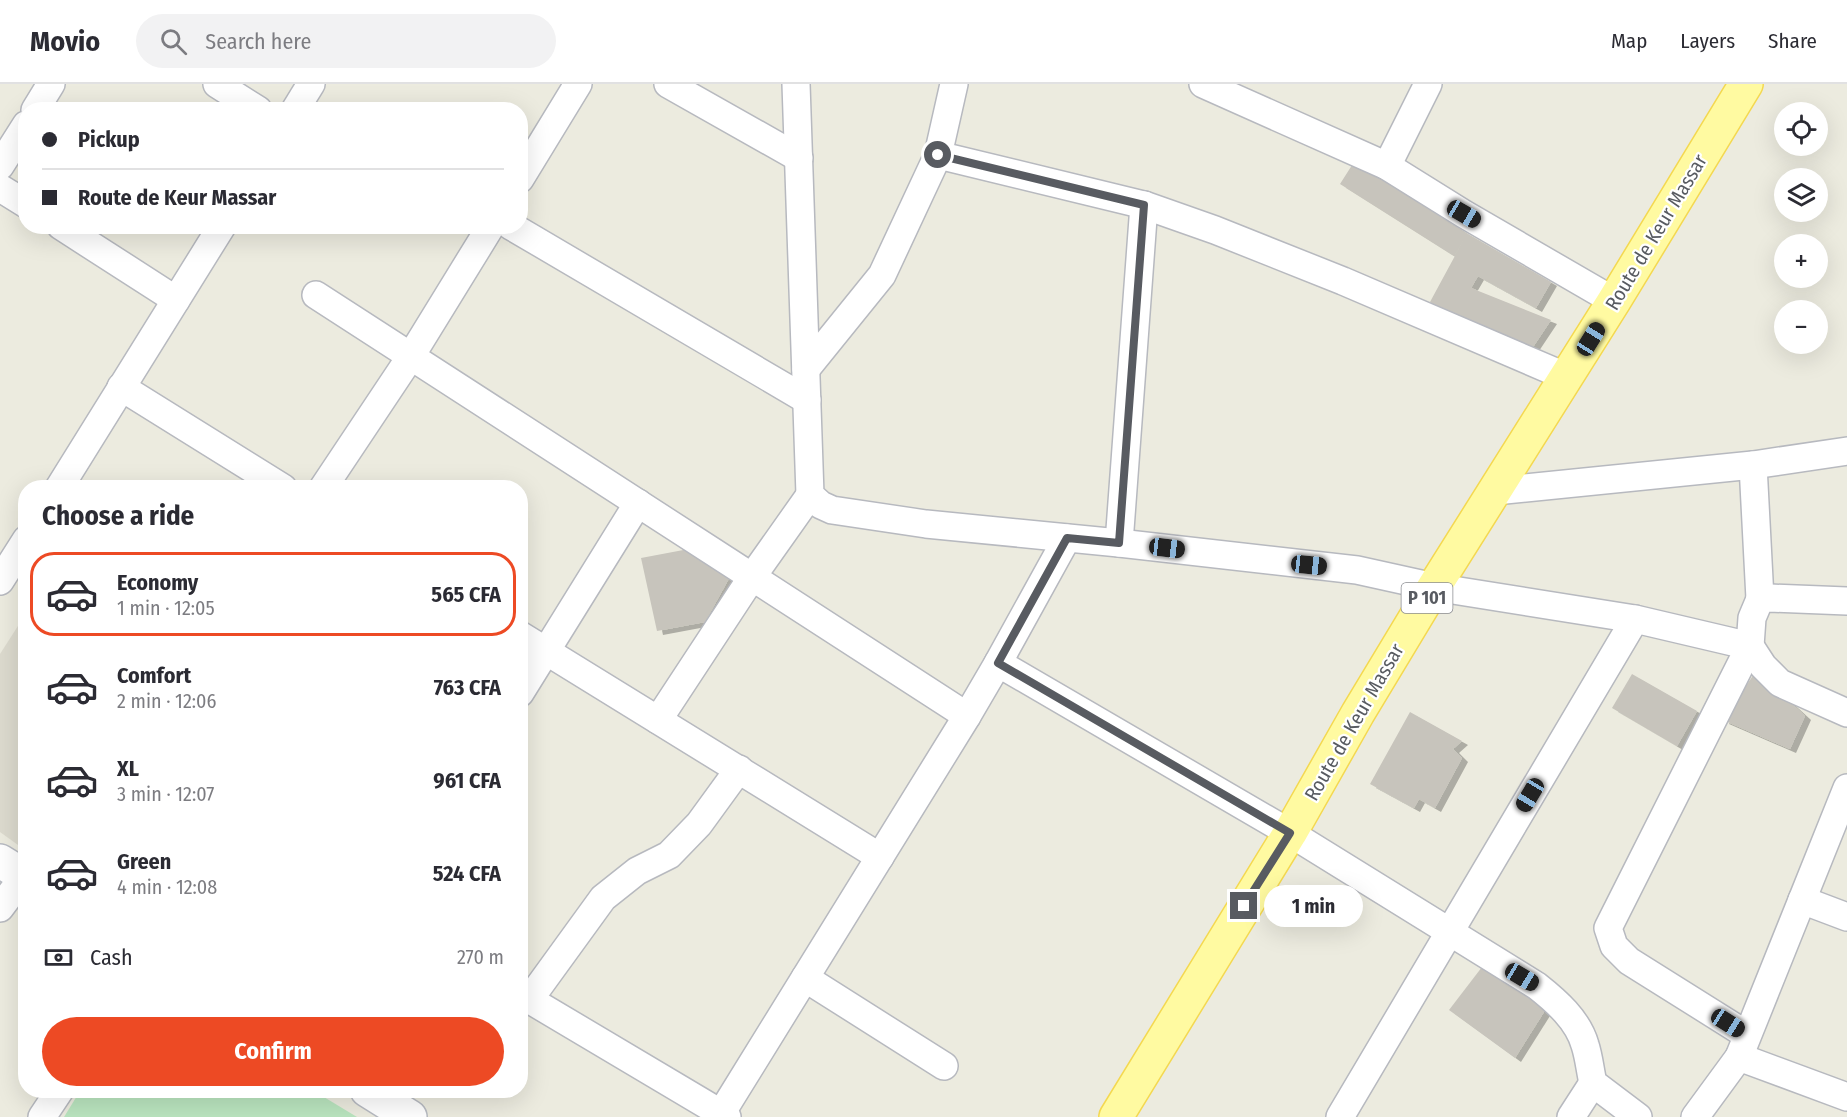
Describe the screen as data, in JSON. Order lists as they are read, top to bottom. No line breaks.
{"streets":{"main road":["Route de Keur Massar","P 101"]},"page":{"header":"Movio","search":"Search here","nav":["Map","Layers","Share"],"map_buttons":["+","−"],"banner":["Pickup","Route de Keur Massar"],"heading":"Choose a ride","list":[{"name":"Economy","note":"1 min · 12:05","value":"565 CFA"},{"name":"Comfort","note":"2 min · 12:06","value":"763 CFA"},{"name":"XL","note":"3 min · 12:07","value":"961 CFA"},{"name":"Green","note":"4 min · 12:08","value":"524 CFA"}],"bubble":"1 min","pay":["Cash","270 m"],"buttons":"Confirm"}}
